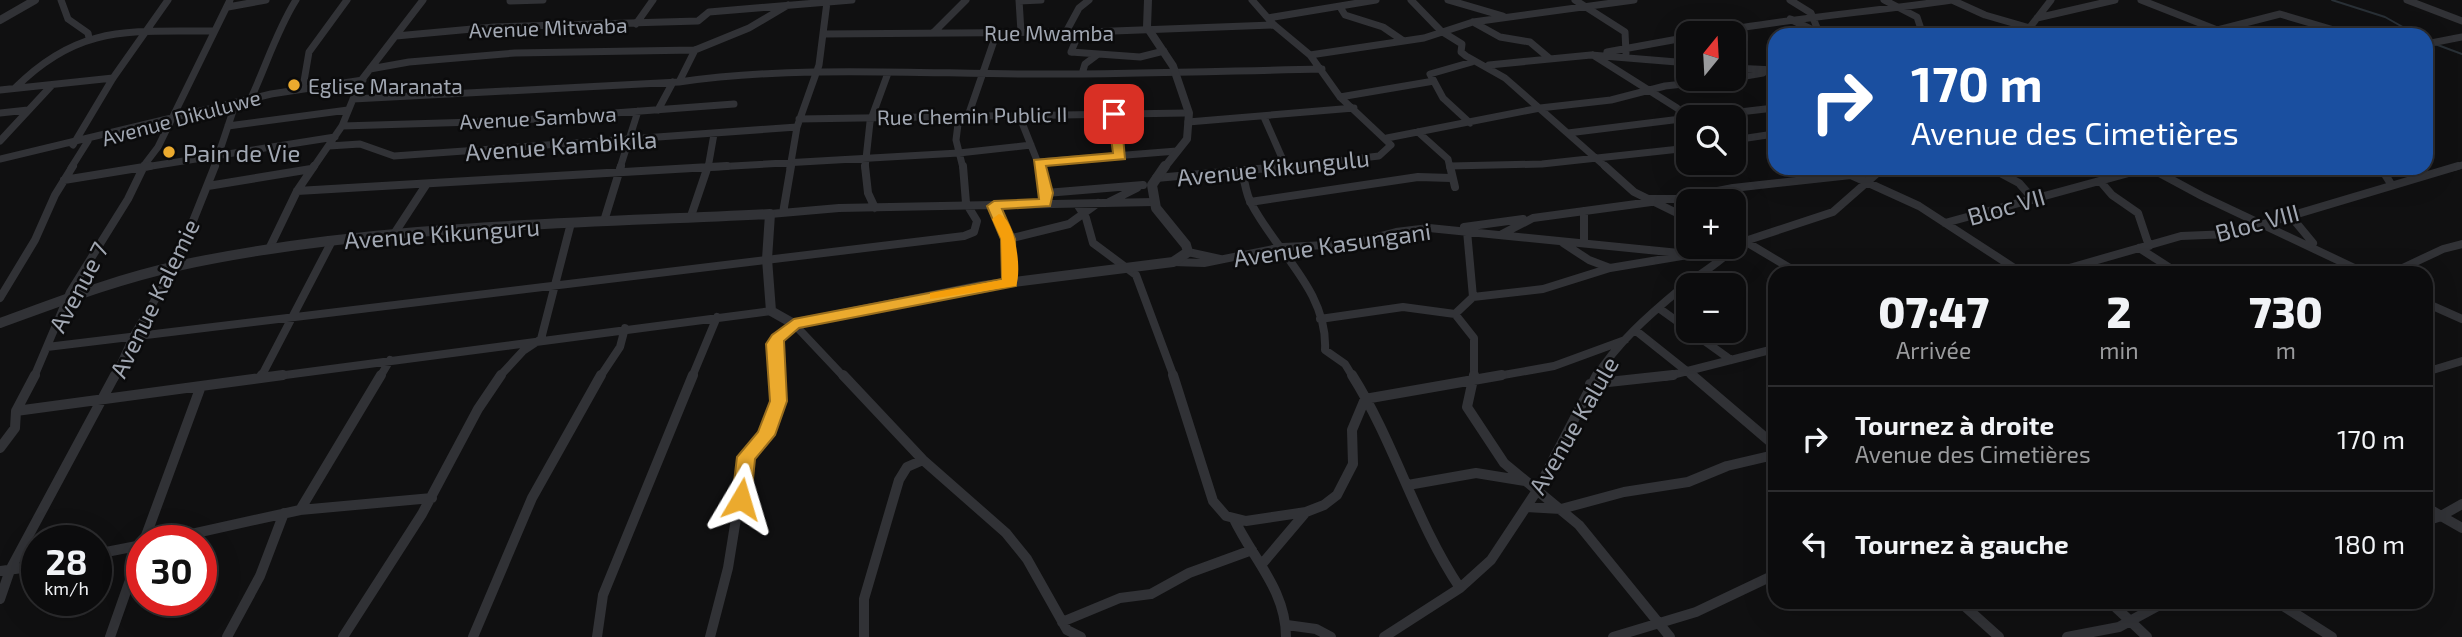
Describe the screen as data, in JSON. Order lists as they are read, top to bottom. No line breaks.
{"streets":{"street":["Avenue Mitwaba","Rue Mwamba","Rue Chemin Public II","Avenue Dikuluwe","Avenue Sambwa","Avenue Kambikila","Avenue Kikungulu","Bloc VII","Bloc VIII","Avenue Kikunguru","Avenue Kasungani","Avenue 7","Avenue Kalemie","Avenue Kalule"]},"crossings":[["Rue Mwamba","Avenue Kikungulu"],["Rue Chemin Public II","Avenue Kambikila"],["Rue Chemin Public II","Avenue Kikungulu"],["Avenue Dikuluwe","Avenue 7"],["Avenue Dikuluwe","Avenue Kalemie"],["Avenue Kikunguru","Avenue 7"],["Avenue Kikunguru","Avenue Kalemie"],["Avenue Kasungani","Avenue Kalule"]],"places":["Eglise Maranata","Pain de Vie"],"north":"top","page":{"map_buttons":["+","−"],"turn":["170 m","Avenue des Cimetières"],"eta":["07:47","Arrivée","2","min","730","m"],"list":[{"name":"Tournez à droite","note":"Avenue des Cimetières","value":"170 m"},{"name":"Tournez à gauche","value":"180 m"}],"speed":"28 km/h","limit":"30"}}
